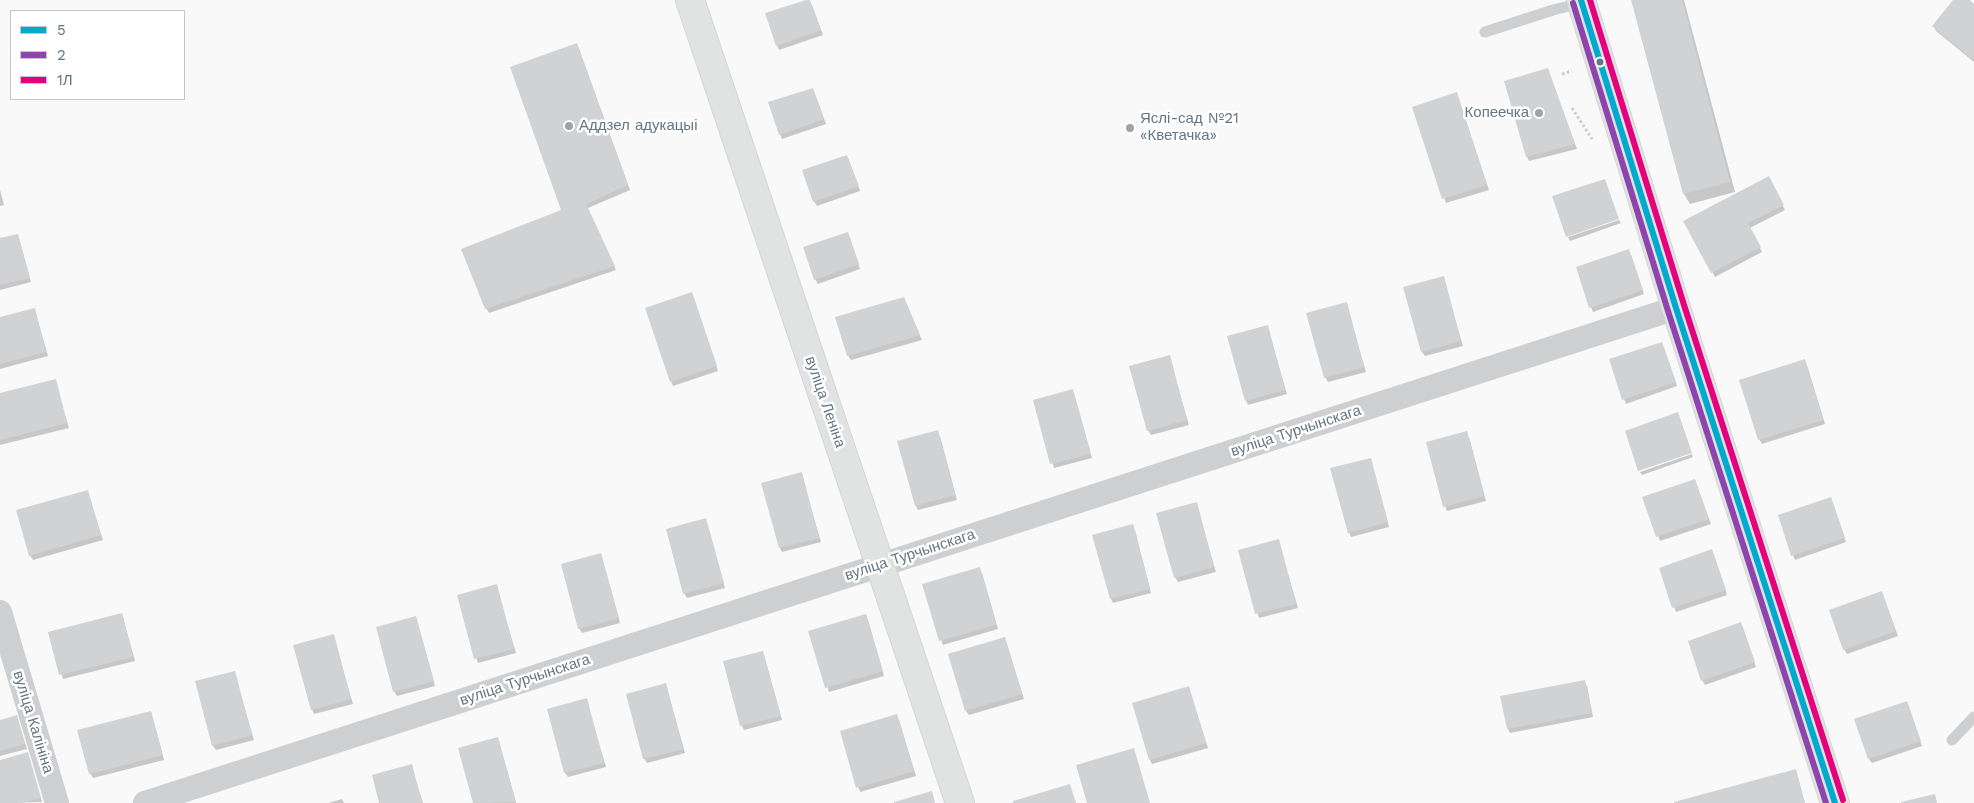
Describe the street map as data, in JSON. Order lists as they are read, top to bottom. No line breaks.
{"streets":{"street":["вуліца Леніна","вуліца Турчынскага","вуліца Калініна"]},"crossings":[["вуліца Леніна","вуліца Турчынскага"]],"places":["Копеечка","Аддзел адукацыі","Яслі-сад №21 «Кветачка»"],"lines":["transit line 5","transit line 1Л","transit line 2"],"legend":["5","2","1Л"]}
